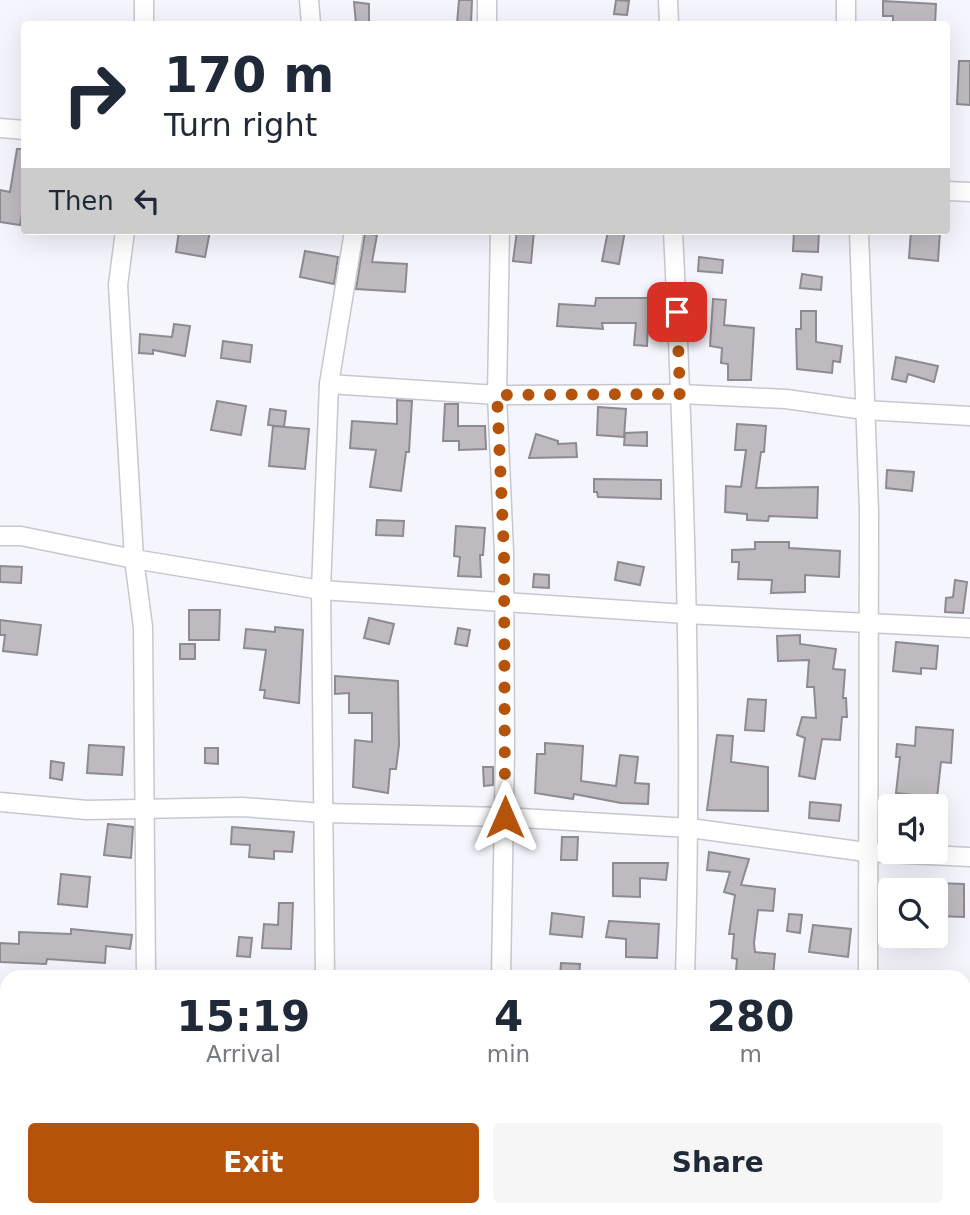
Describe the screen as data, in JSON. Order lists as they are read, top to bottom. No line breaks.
{"page":{"turn":["170 m","Turn right"],"then":"Then","eta":["15:19","Arrival","4","min","280","m"],"buttons":["Exit","Share"]}}
